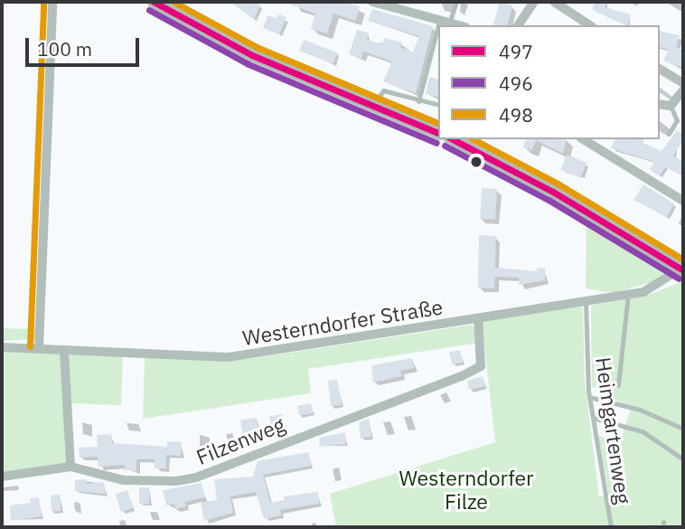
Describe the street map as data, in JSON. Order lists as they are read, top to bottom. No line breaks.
{"streets":{"street":["Westerndorfer Straße","Filzenweg"],"lane":["Heimgartenweg"]},"crossings":[["Westerndorfer Straße","Heimgartenweg"],["Westerndorfer Straße","Filzenweg"]],"parks":["Westerndorfer Filze"],"lines":["transit line 497","transit line 498","transit line 496"],"legend":["497","496","498"],"scale_bar":"100 m"}
